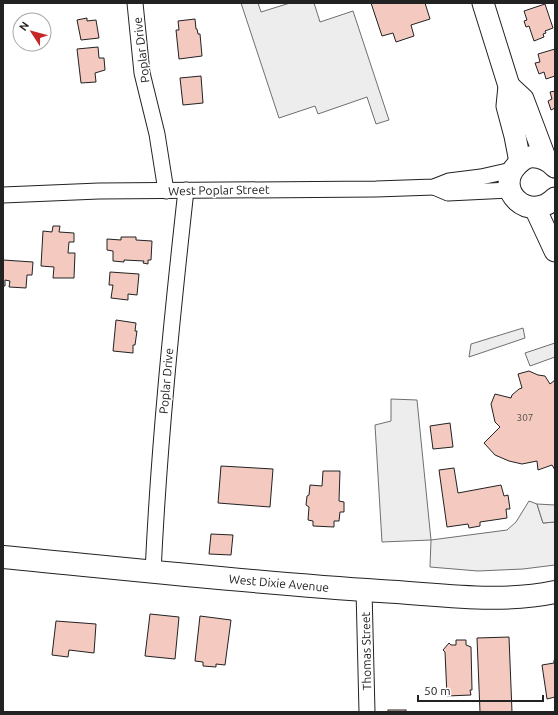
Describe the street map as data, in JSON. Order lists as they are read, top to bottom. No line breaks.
{"streets":{"main road":["West Dixie Avenue"],"street":["Poplar Drive","West Poplar Street","Thomas Street"]},"crossings":[["Poplar Drive","West Poplar Street"],["Poplar Drive","West Dixie Avenue"],["West Dixie Avenue","Thomas Street"]],"house_numbers":["307"],"scale_bar":"50 m","north":"top left"}
